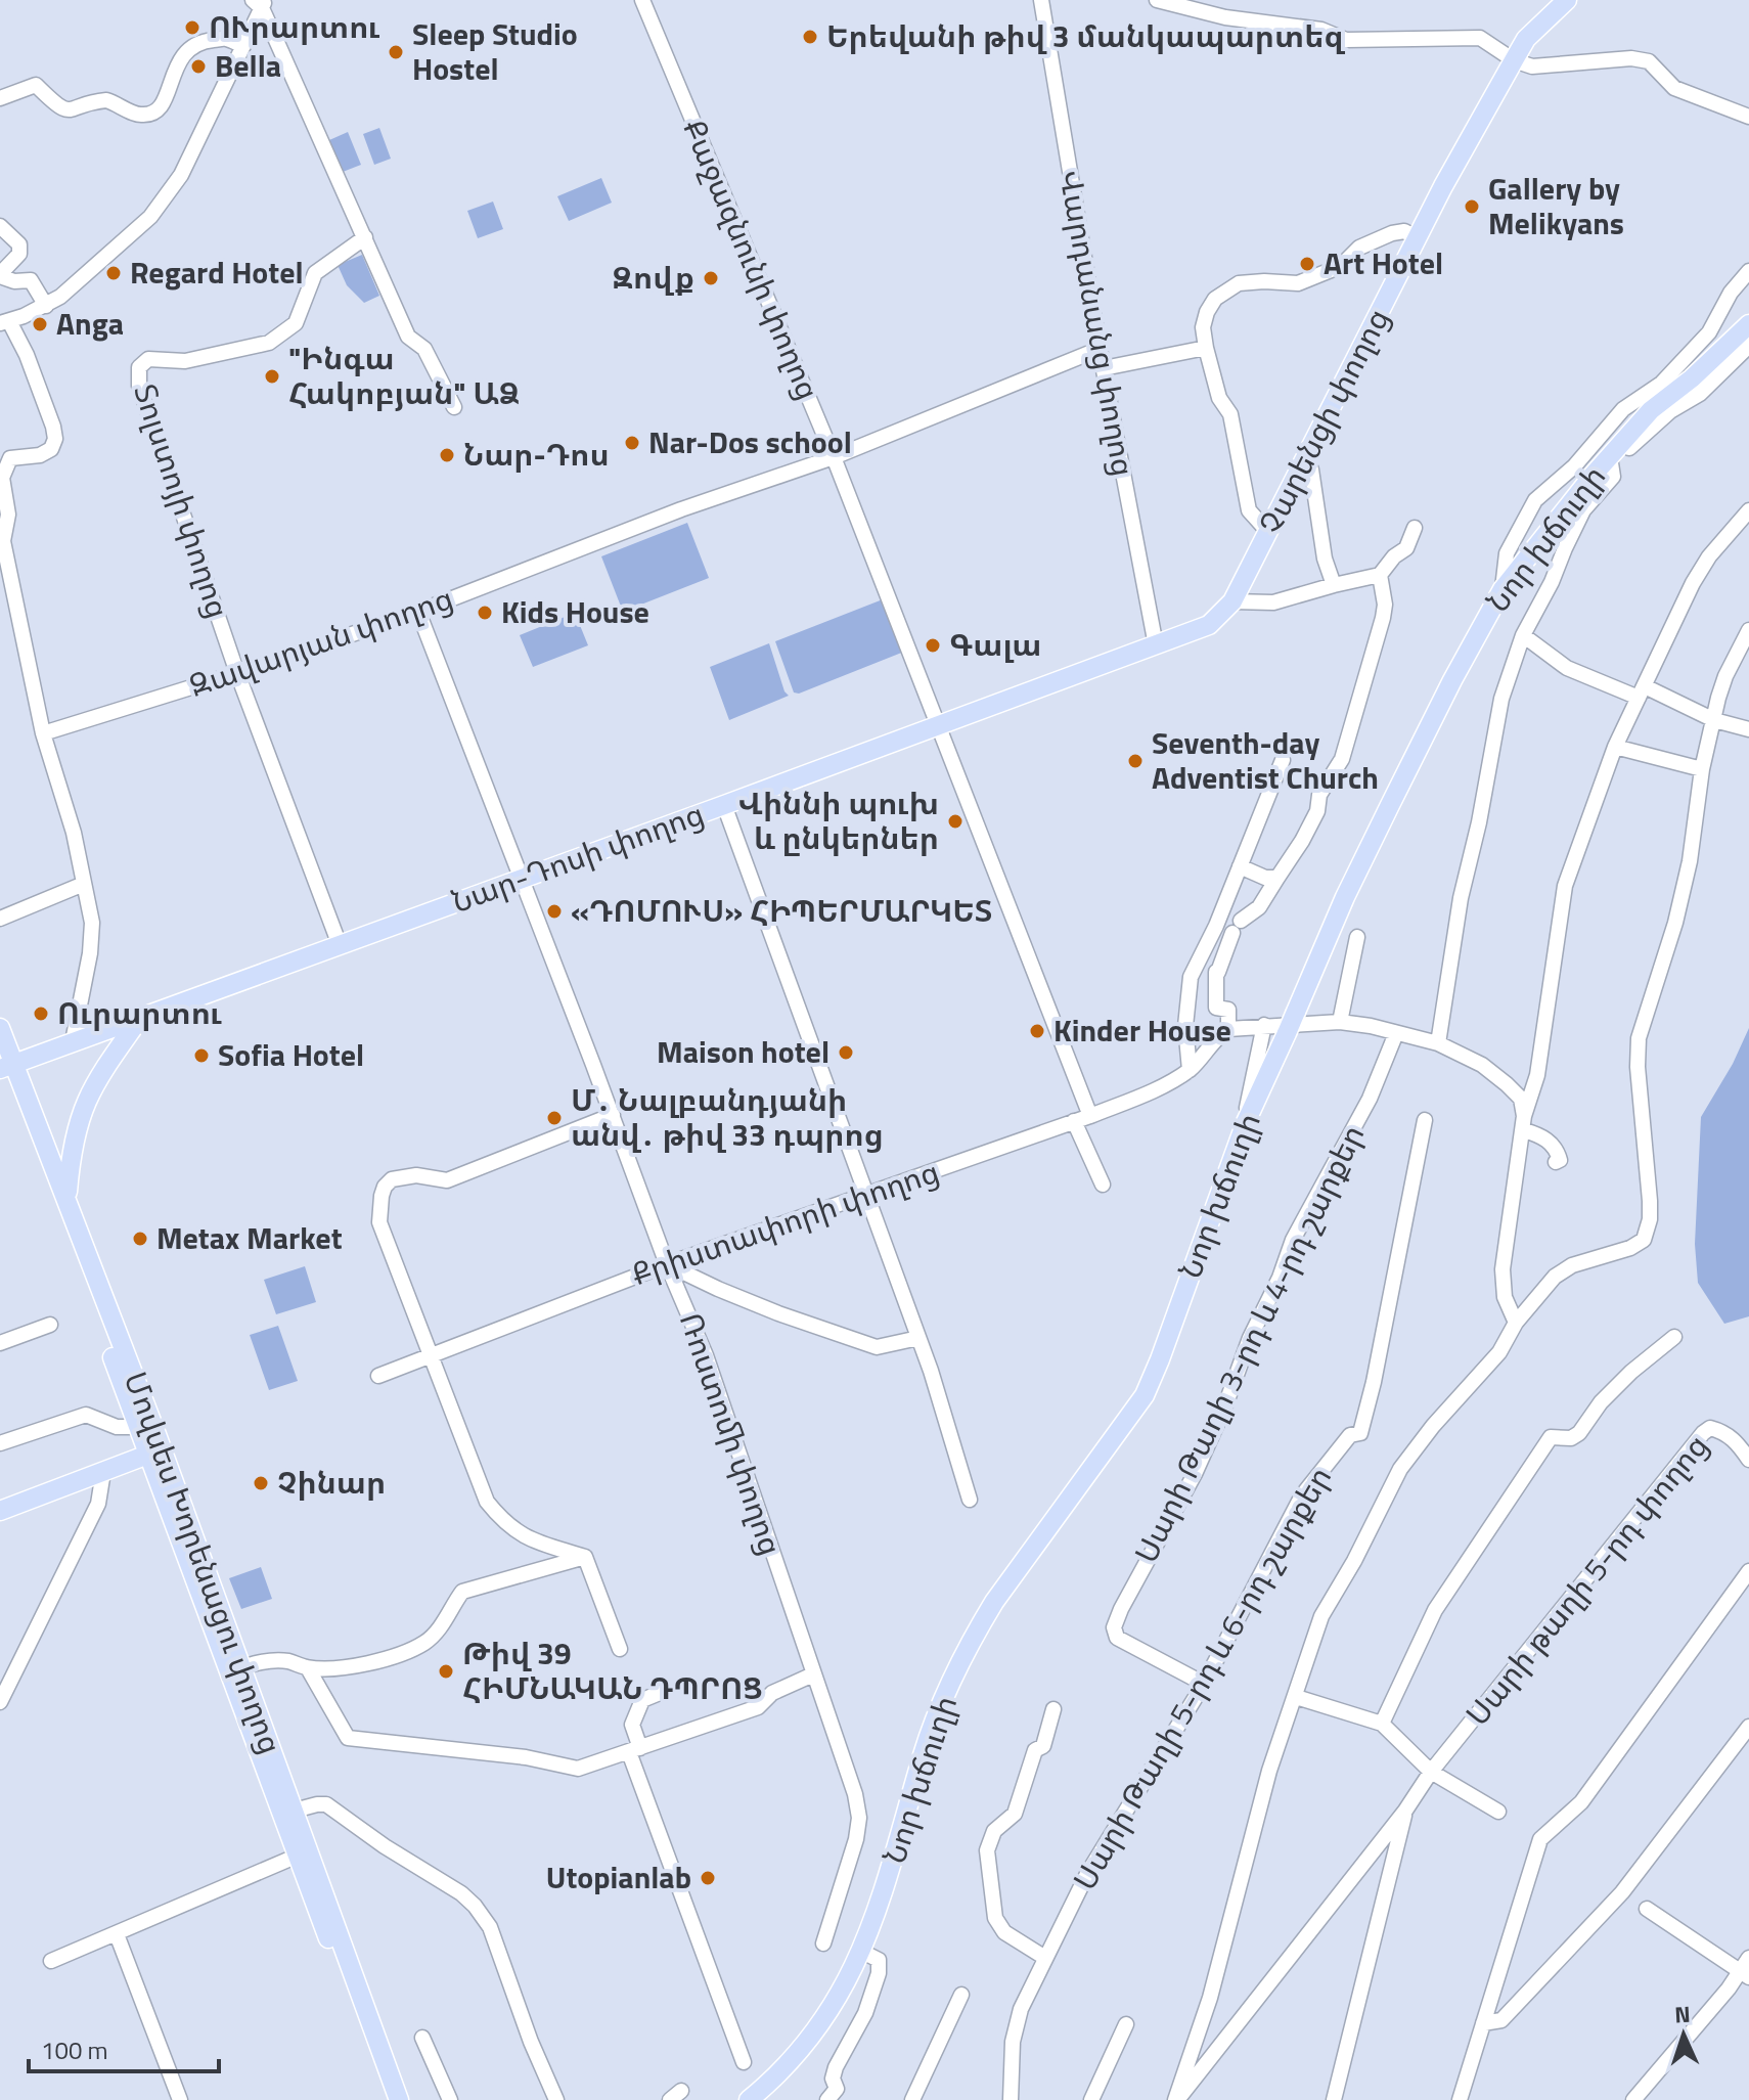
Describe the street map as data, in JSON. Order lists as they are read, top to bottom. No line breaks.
{"streets":{"main road":["Չարենցի փողոց","Նոր խճուղի","Նար-Դոսի փողոց","Մովսես Խորենացու փողոց"],"street":["Քաջազնունի փողոց","Վարդանանց փողոց","Տոլստոյի փողոց","Զավարյան փողոց","Քրիստափորի փողոց","Սարի Թաղի 3-րդ և 4-րդ շարքեր","Ռոստոմի փողոց","Սարի թաղի 5-րդ փողոց","Սարի Թաղի 5-րդ և 6-րդ շարքեր"]},"crossings":[["Քաջազնունի փողոց","Զավարյան փողոց"],["Քաջազնունի փողոց","Նար-Դոսի փողոց"],["Քաջազնունի փողոց","Քրիստափորի փողոց"],["Վարդանանց փողոց","Չարենցի փողոց"],["Վարդանանց փողոց","Զավարյան փողոց"],["Վարդանանց փողոց","Նար-Դոսի փողոց"],["Չարենցի փողոց","Նար-Դոսի փողոց"],["Տոլստոյի փողոց","Զավարյան փողոց"],["Տոլստոյի փողոց","Նար-Դոսի փողոց"],["Զավարյան փողոց","Ռոստոմի փողոց"],["Նար-Դոսի փողոց","Ռոստոմի փողոց"],["Նար-Դոսի փողոց","Մովսես Խորենացու փողոց"],["Քրիստափորի փողոց","Ռոստոմի փողոց"],["Սարի Թաղի 3-րդ և 4-րդ շարքեր","Սարի Թաղի 5-րդ և 6-րդ շարքեր"]],"places":["ՈՒրարտու","Երեվանի թիվ 3 մանկապարտեզ","Sleep Studio Hostel","Bella","Gallery by Melikyans","Art Hotel","Regard Hotel","Զովք","Anga","\"Ինգա Հակոբյան\" ԱՁ","Nar-Dos school","Նար-Դոս","Kids House","Գալա","Seventh-day Adventist Church","Վիննի պուխ և ընկերներ","«ԴՈՄՈՒՍ» ՀԻՊԵՐՄԱՐԿԵՏ","Ուրարտու","Kinder House","Maison hotel","Sofia Hotel","Մ․ Նալբանդյանի անվ․ թիվ 33 դպրոց","Metax Market","Չինար","Թիվ 39 ՀԻՄՆԱԿԱՆ ԴՊՐՈՑ","Utopianlab"],"scale_bar":"100 m","north":"top"}
